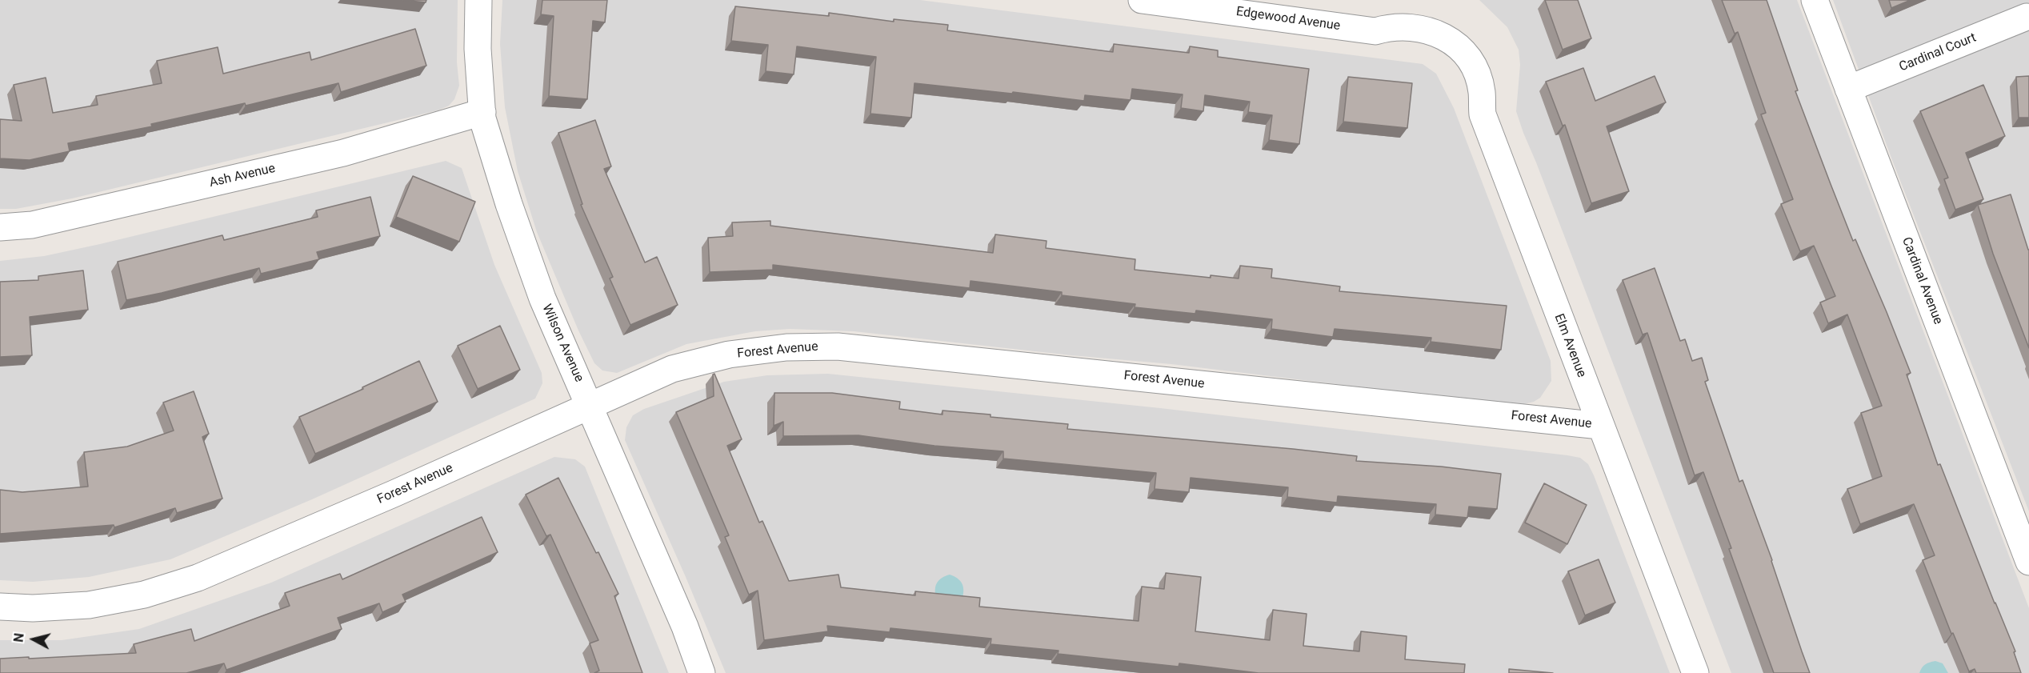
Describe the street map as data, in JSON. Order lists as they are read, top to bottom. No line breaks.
{"streets":{"street":["Edgewood Avenue","Cardinal Court","Ash Avenue","Cardinal Avenue","Wilson Avenue","Elm Avenue","Forest Avenue"]},"crossings":[["Edgewood Avenue","Elm Avenue"],["Cardinal Court","Cardinal Avenue"],["Ash Avenue","Wilson Avenue"],["Wilson Avenue","Forest Avenue"],["Elm Avenue","Forest Avenue"]],"north":"left"}
